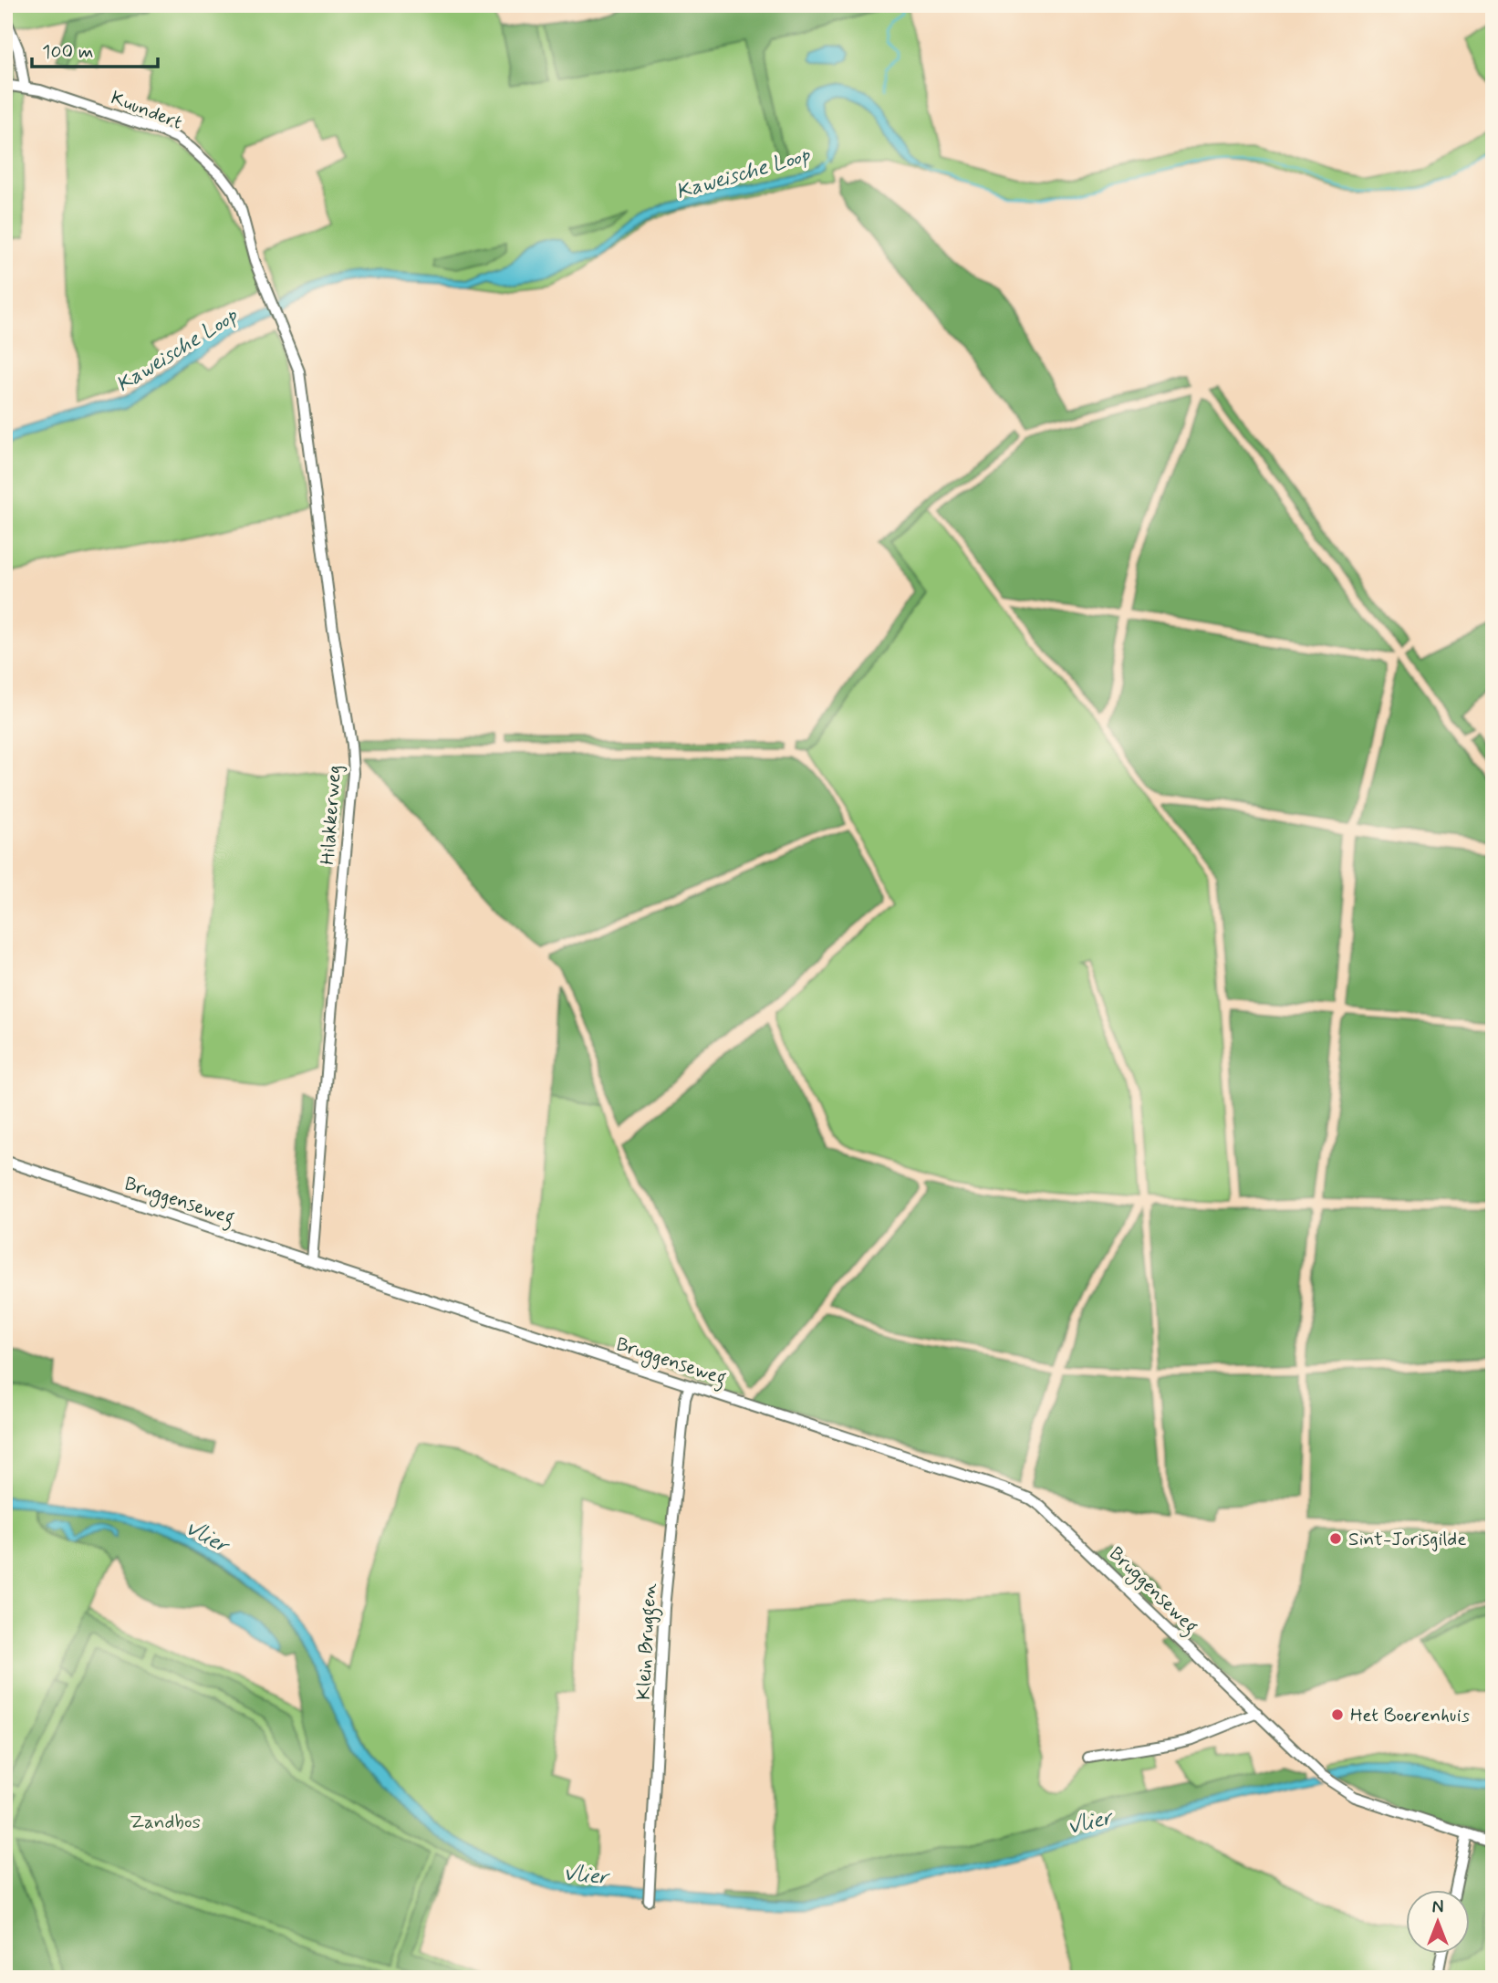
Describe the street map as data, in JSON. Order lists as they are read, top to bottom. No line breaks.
{"streets":{"street":["Kuundert","Hilakkerweg","Bruggenseweg","Klein Bruggen"]},"crossings":[["Kuundert","Hilakkerweg"],["Hilakkerweg","Bruggenseweg"],["Bruggenseweg","Klein Bruggen"]],"water":["Kaweische Loop","Vlier"],"parks":["Zandbos"],"places":["Sint-Jorisgilde","Het Boerenhuis"],"scale_bar":"100 m","north":"top"}
